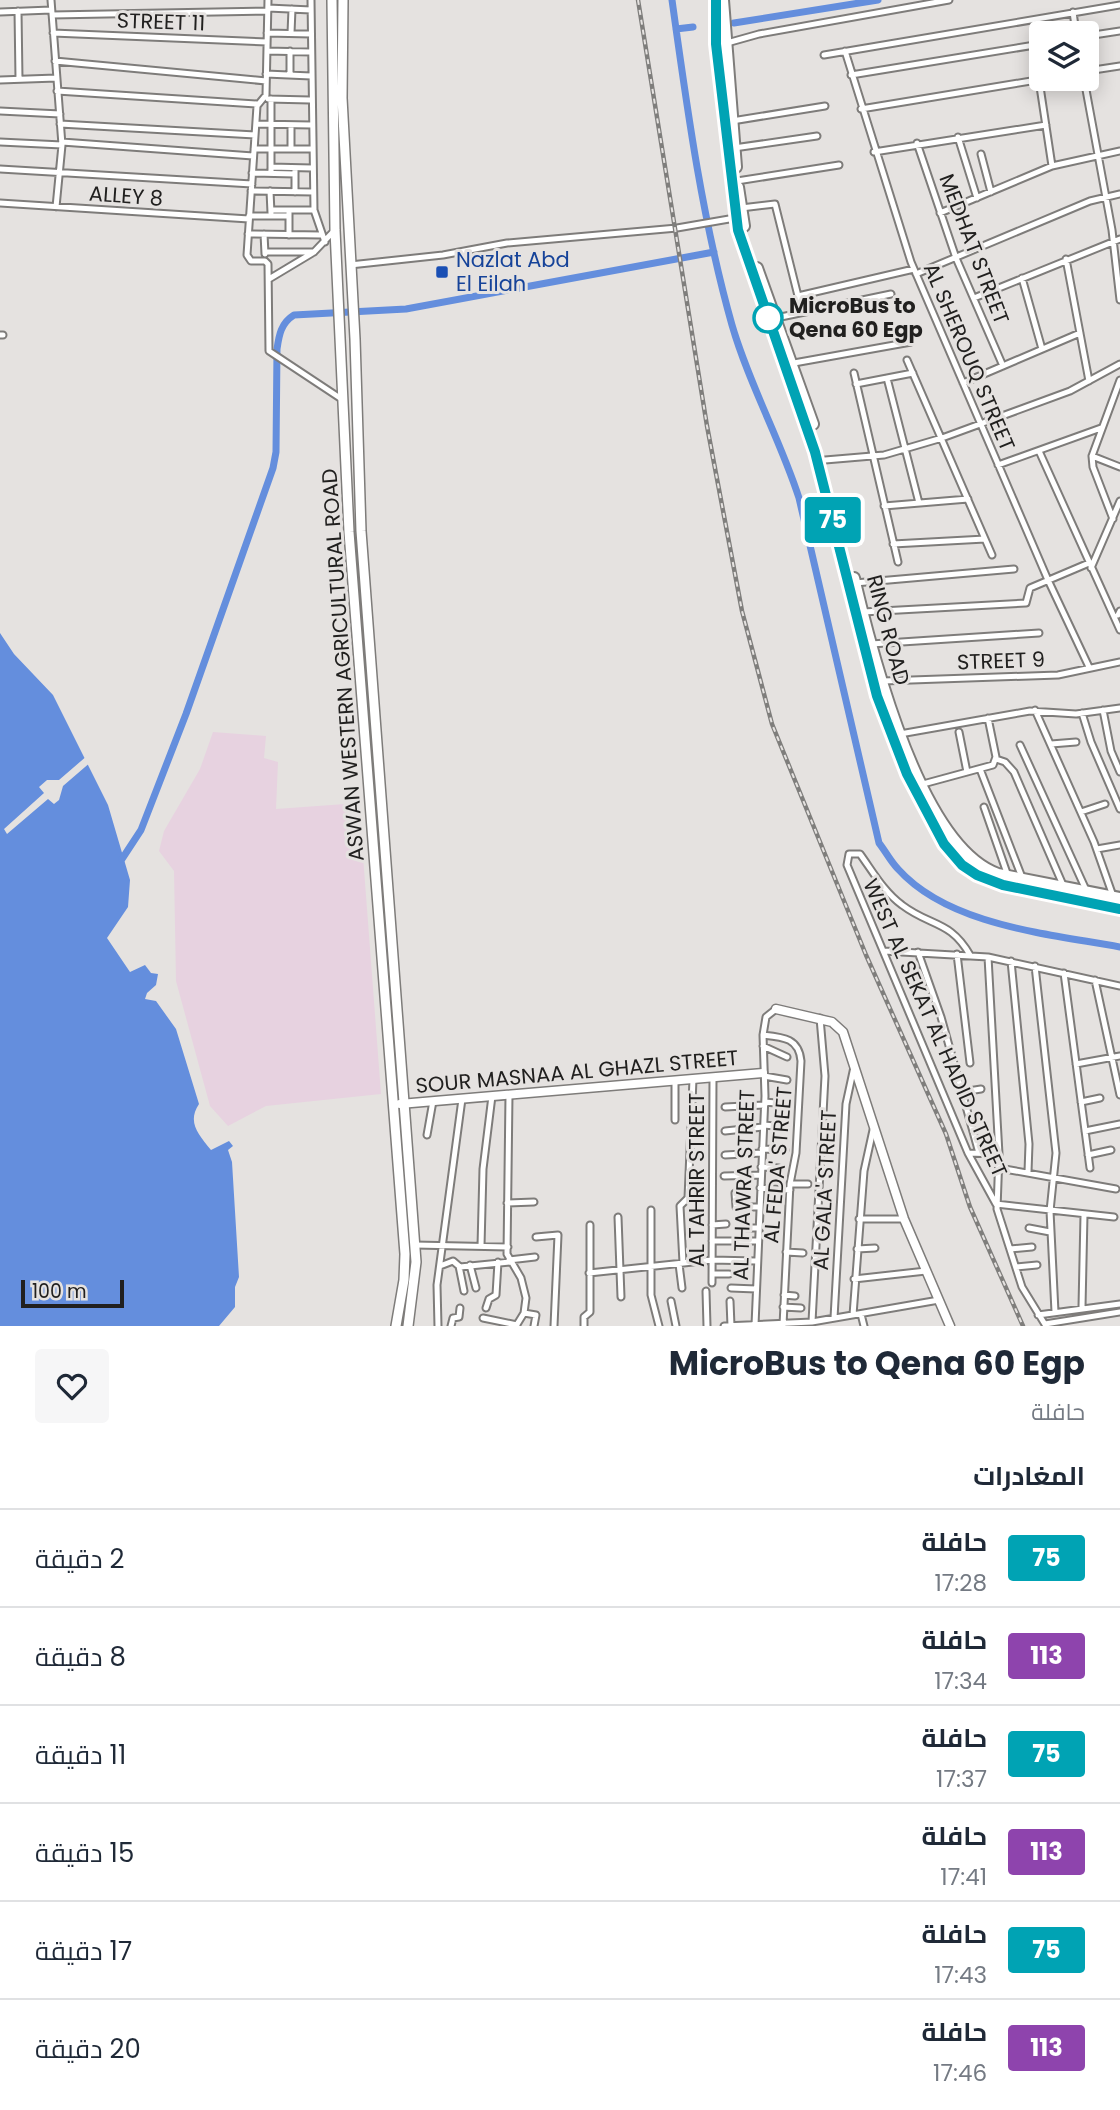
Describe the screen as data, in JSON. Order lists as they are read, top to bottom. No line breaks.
{"streets":{"highway":["RING ROAD"],"main road":["ASWAN WESTERN AGRICULTURAL ROAD"],"street":["STREET 11","ALLEY 8","MEDHAT STREET","AL SHEROUQ STREET","STREET 9","WEST AL SEKAT AL HADID STREET","SOUR MASNAA AL GHAZL STREET","AL FEDA' STREET","AL TAHRIR STREET","AL THAWRA STREET","AL GALA' STREET"]},"crossings":[["AL SHEROUQ STREET","STREET 9"],["RING ROAD","STREET 9"],["ASWAN WESTERN AGRICULTURAL ROAD","SOUR MASNAA AL GHAZL STREET"],["SOUR MASNAA AL GHAZL STREET","AL TAHRIR STREET"],["SOUR MASNAA AL GHAZL STREET","AL THAWRA STREET"],["AL FEDA' STREET","AL THAWRA STREET"]],"places":{"transit":["Nazlat Abd El Eilah"],"other":["MicroBus to Qena 60 Egp"]},"lines":["bus line 75"],"scale_bar":"100 m","page":{"on_map":"75","scale":"100 m","heading":[["MicroBus to Qena 60 Egp","حافلة"],"المغادرات"],"list":[{"mark":"75","name":"حافلة","note":"17:28","value":"2 دقيقة"},{"mark":"113","name":"حافلة","note":"17:34","value":"8 دقيقة"},{"mark":"75","name":"حافلة","note":"17:37","value":"11 دقيقة"},{"mark":"113","name":"حافلة","note":"17:41","value":"15 دقيقة"},{"mark":"75","name":"حافلة","note":"17:43","value":"17 دقيقة"},{"mark":"113","name":"حافلة","note":"17:46","value":"20 دقيقة"}]}}
